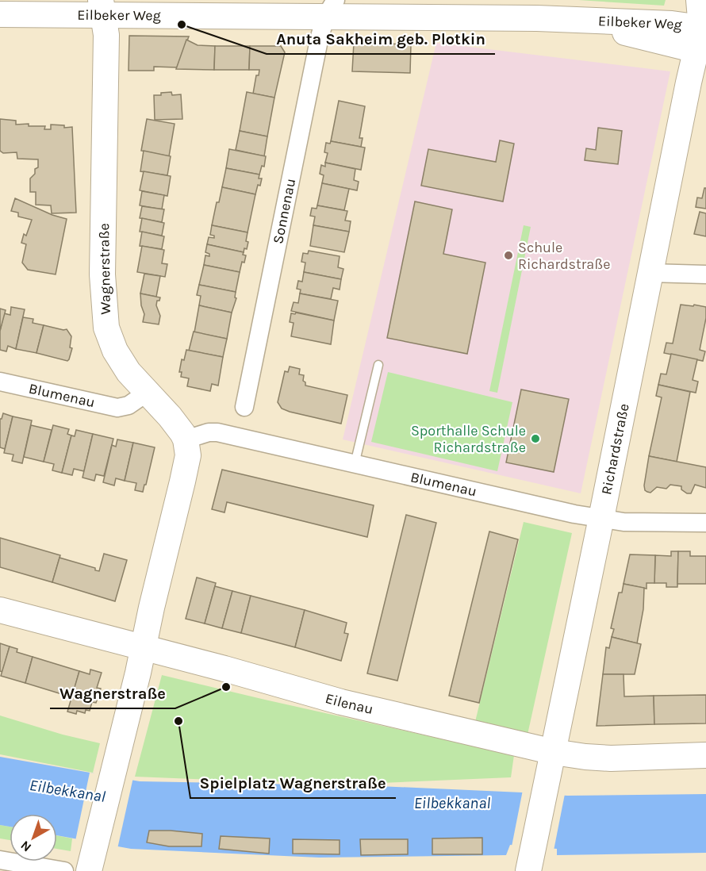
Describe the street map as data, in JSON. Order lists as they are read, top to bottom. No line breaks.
{"streets":{"street":["Eilbeker Weg","Sonnenau","Wagnerstraße","Blumenau","Richardstraße","Eilenau"]},"crossings":[["Eilbeker Weg","Sonnenau"],["Eilbeker Weg","Wagnerstraße"],["Eilbeker Weg","Richardstraße"],["Wagnerstraße","Blumenau"],["Blumenau","Richardstraße"],["Richardstraße","Eilenau"]],"water":["Eilbekkanal"],"places":["Anuta Sakheim geb. Plotkin","Schule Richardstraße","Sporthalle Schule Richardstraße","Wagnerstraße","Spielplatz Wagnerstraße"],"north":"bottom left"}
